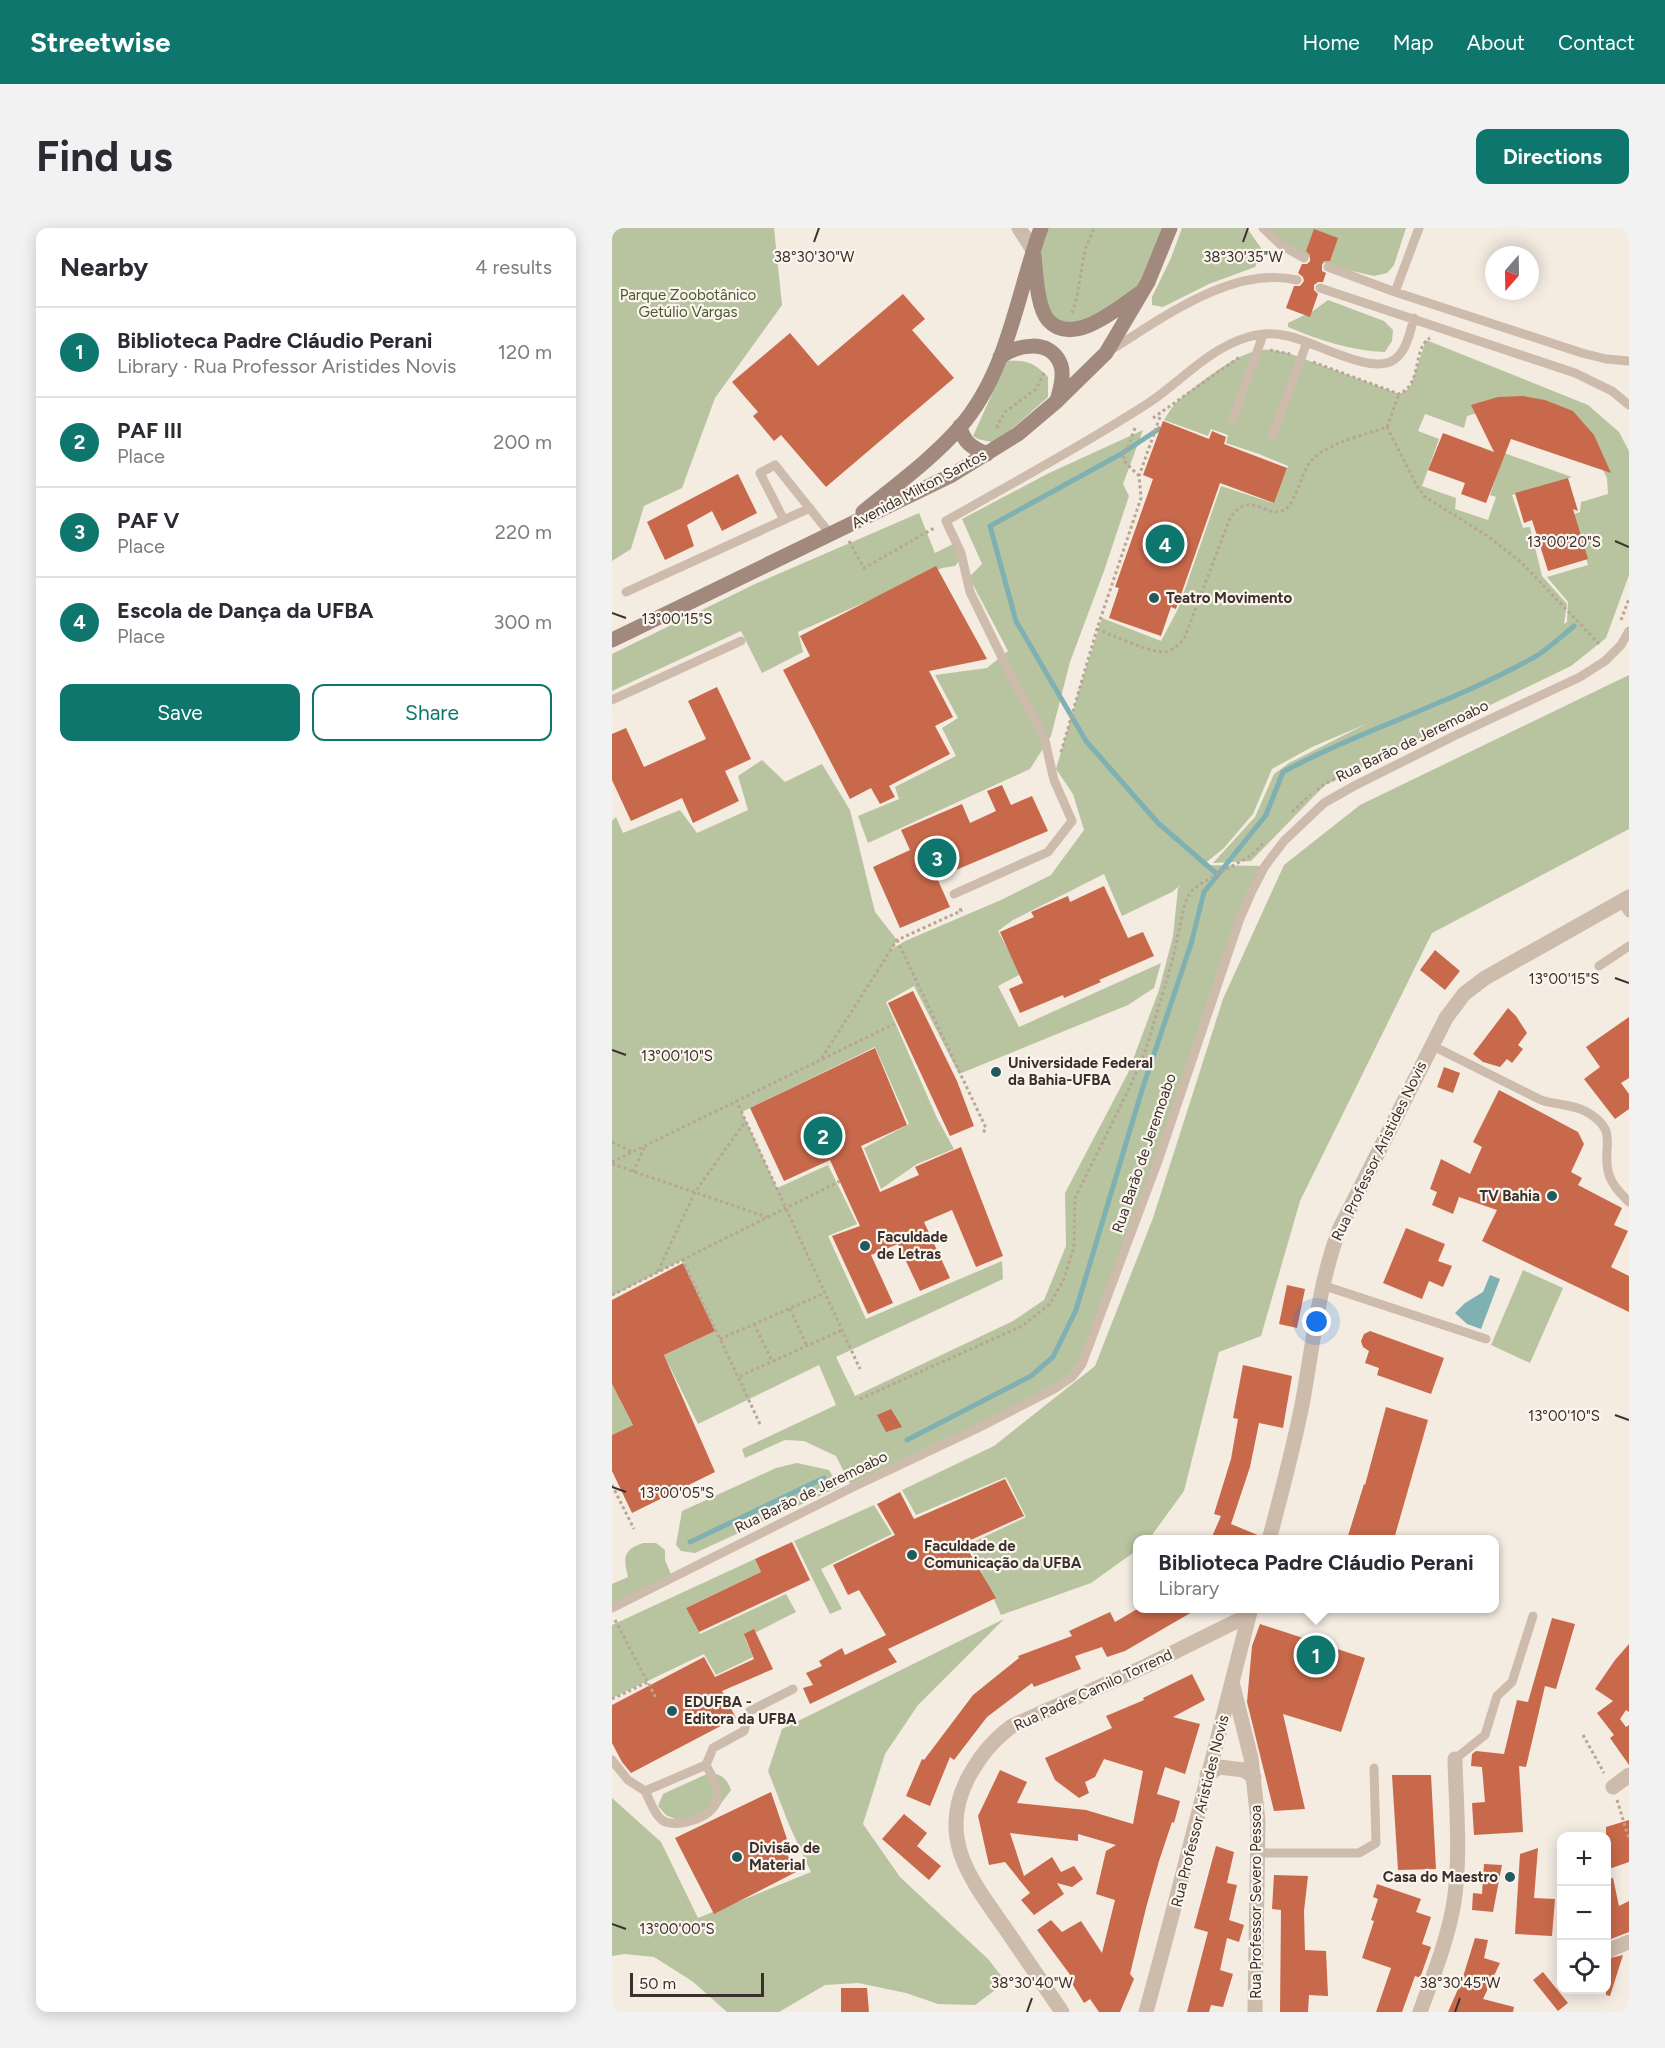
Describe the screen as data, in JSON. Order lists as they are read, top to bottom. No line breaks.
{"streets":{"main road":["Avenida Milton Santos"],"street":["Rua Professor Aristides Novis","Rua Padre Camilo Torrend","Rua Professor Severo Pessoa"],"lane":["Rua Barão de Jeremoabo"]},"crossings":[["Rua Professor Aristides Novis","Rua Professor Severo Pessoa"]],"parks":["Parque Zoobotânico Getúlio Vargas"],"places":["Teatro Movimento","Universidade Federal da Bahia-UFBA","TV Bahia","Faculdade de Letras","Faculdade de Comunicação da UFBA","EDUFBA - Editora da UFBA","Divisão de Material","Casa do Maestro"],"scale_bar":"50 m","north":"bottom","page":{"header":"Streetwise","nav":["Home","Map","About","Contact"],"buttons":["Directions",["Save","Share"]],"title":"Find us","heading":["Nearby","4 results"],"list":[{"mark":"1","name":"Biblioteca Padre Cláudio Perani","note":"Library · Rua Professor Aristides Novis","value":"120 m"},{"mark":"2","name":"PAF III","note":"Place","value":"200 m"},{"mark":"3","name":"PAF V","note":"Place","value":"220 m"},{"mark":"4","name":"Escola de Dança da UFBA","note":"Place","value":"300 m"}],"pins":["4","3","2","1"],"popup":["Biblioteca Padre Cláudio Perani","Library"],"map_buttons":["+","−"],"scale":"50 m"},"coordinates":["38°30'30\"W","38°30'35\"W","13°00'20\"S","13°00'15\"S","13°00'10\"S","13°00'05\"S","13°00'00\"S","38°30'40\"W","38°30'45\"W"]}
